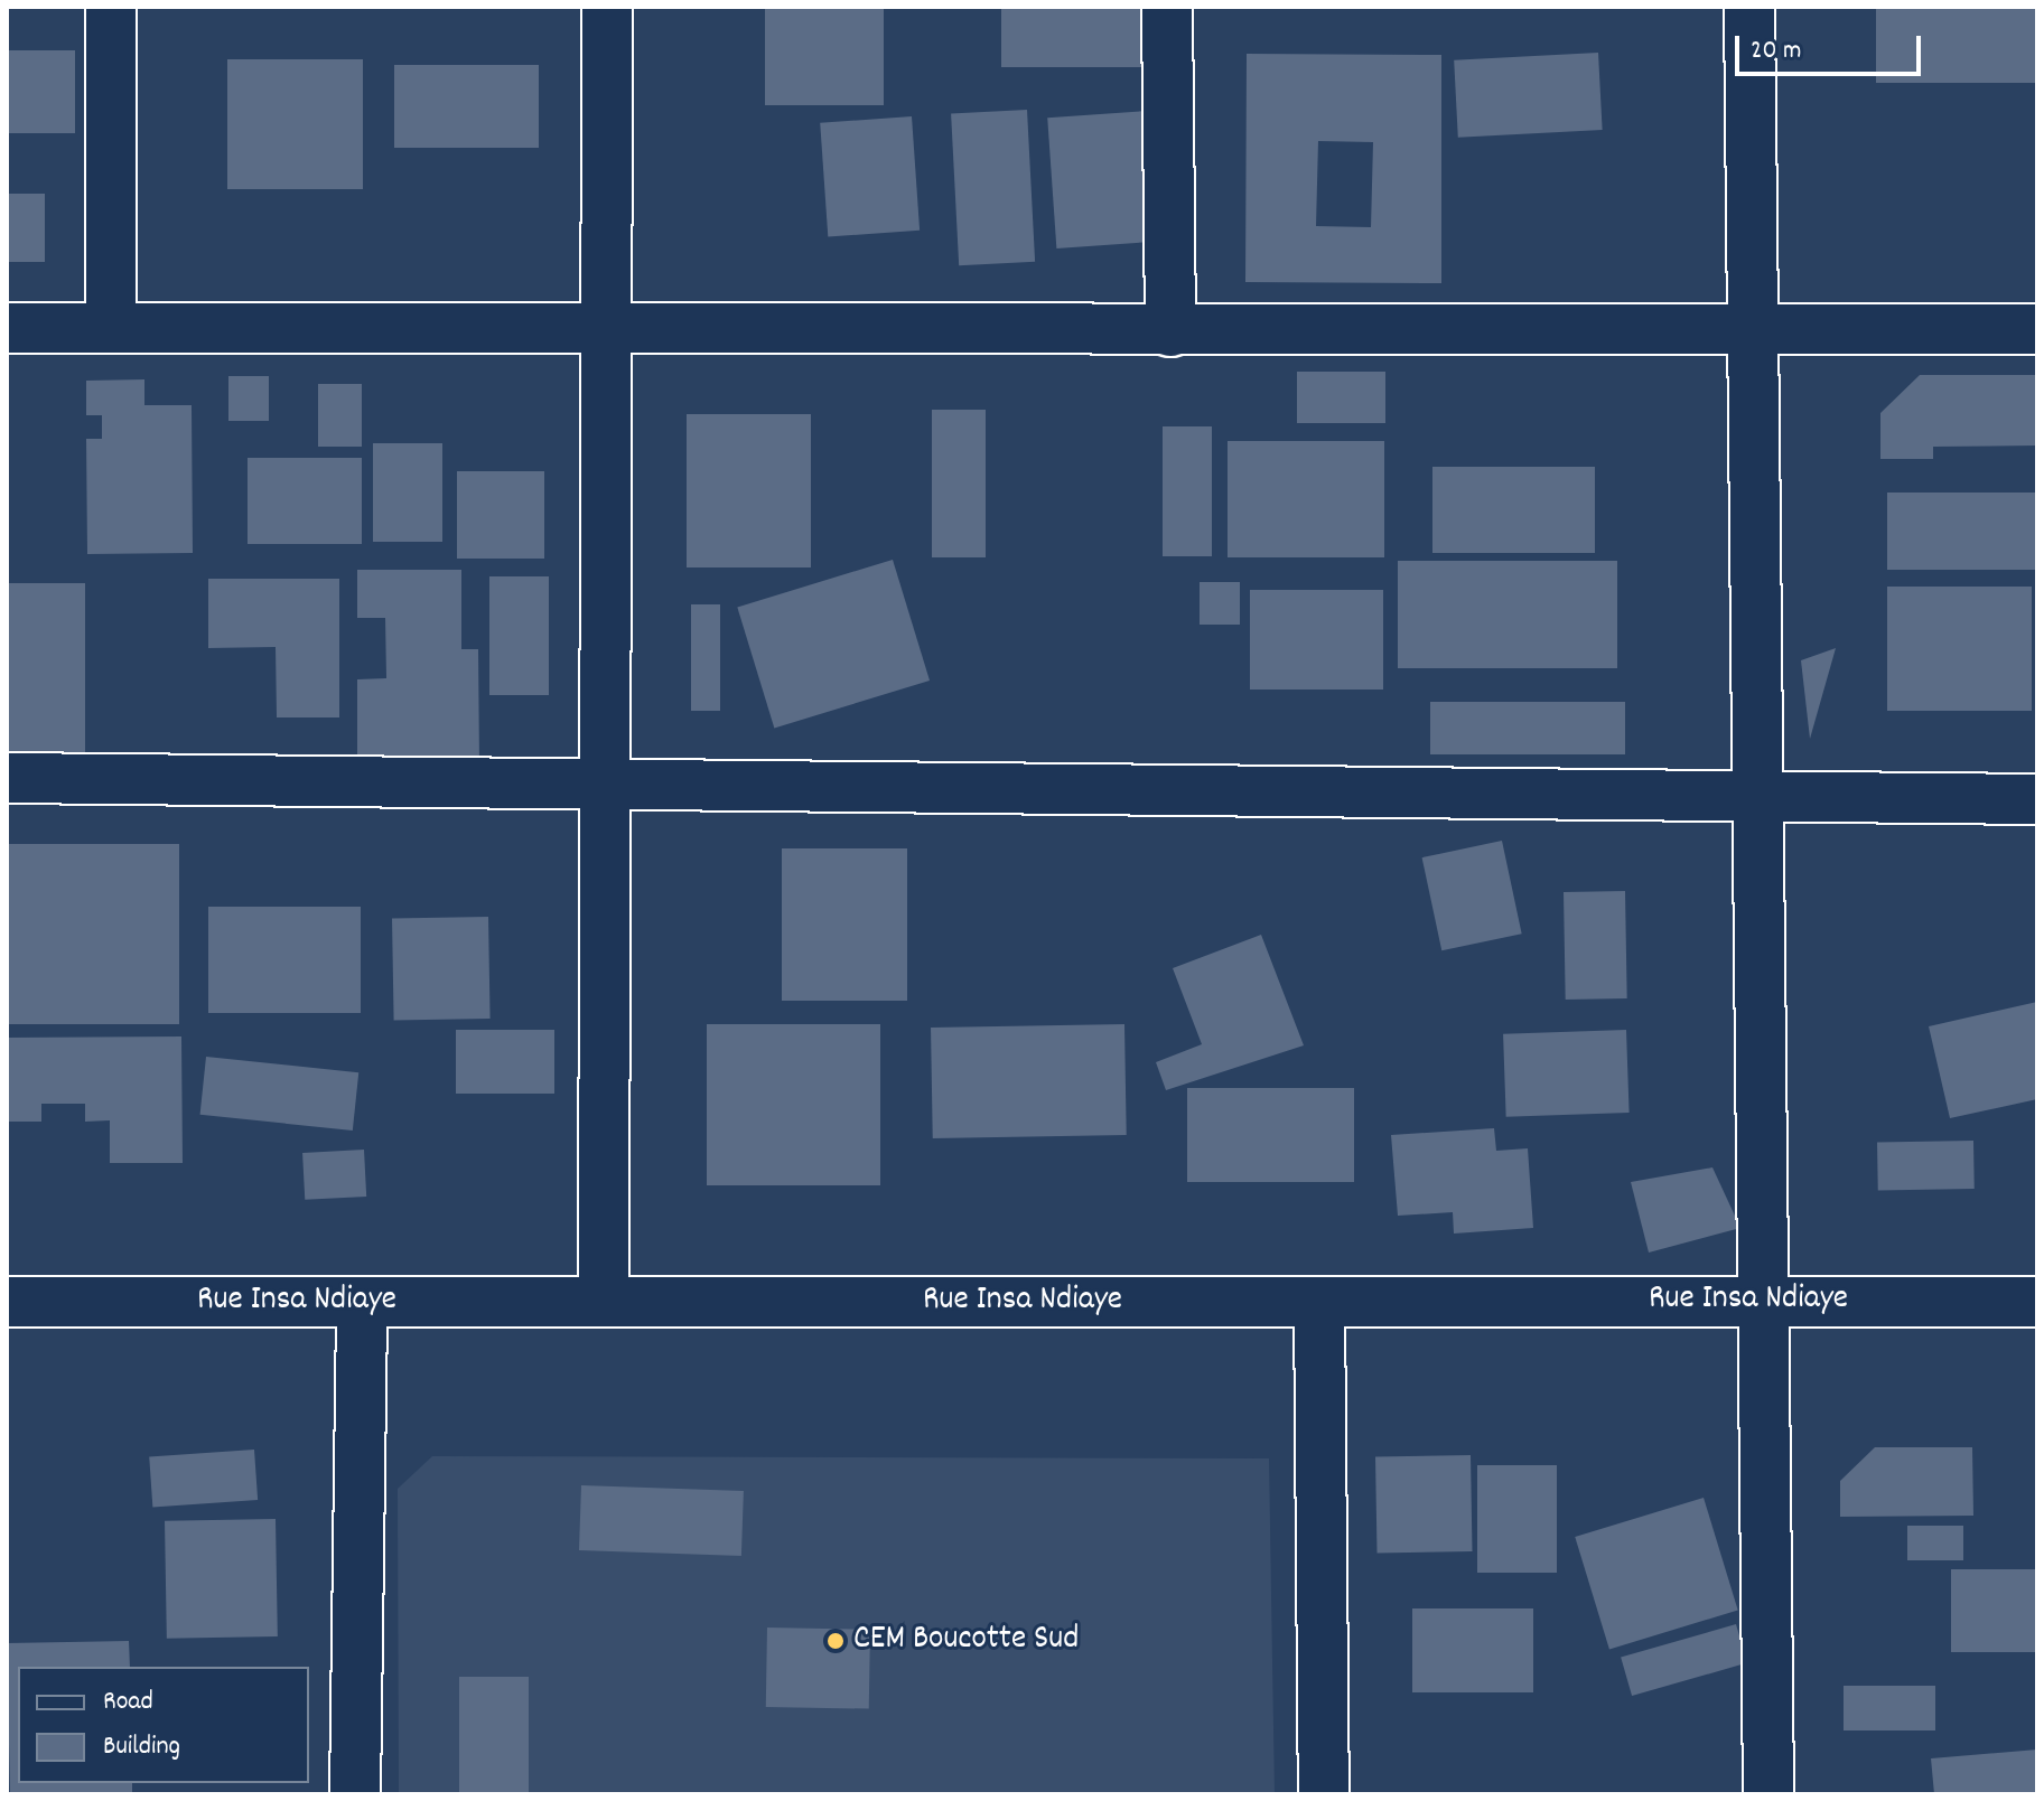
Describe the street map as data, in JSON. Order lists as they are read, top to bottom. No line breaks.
{"streets":{"street":["Rue Insa Ndiaye"]},"places":["CEM Boucotte Sud"],"legend":["Road","Building"],"scale_bar":"20 m"}
